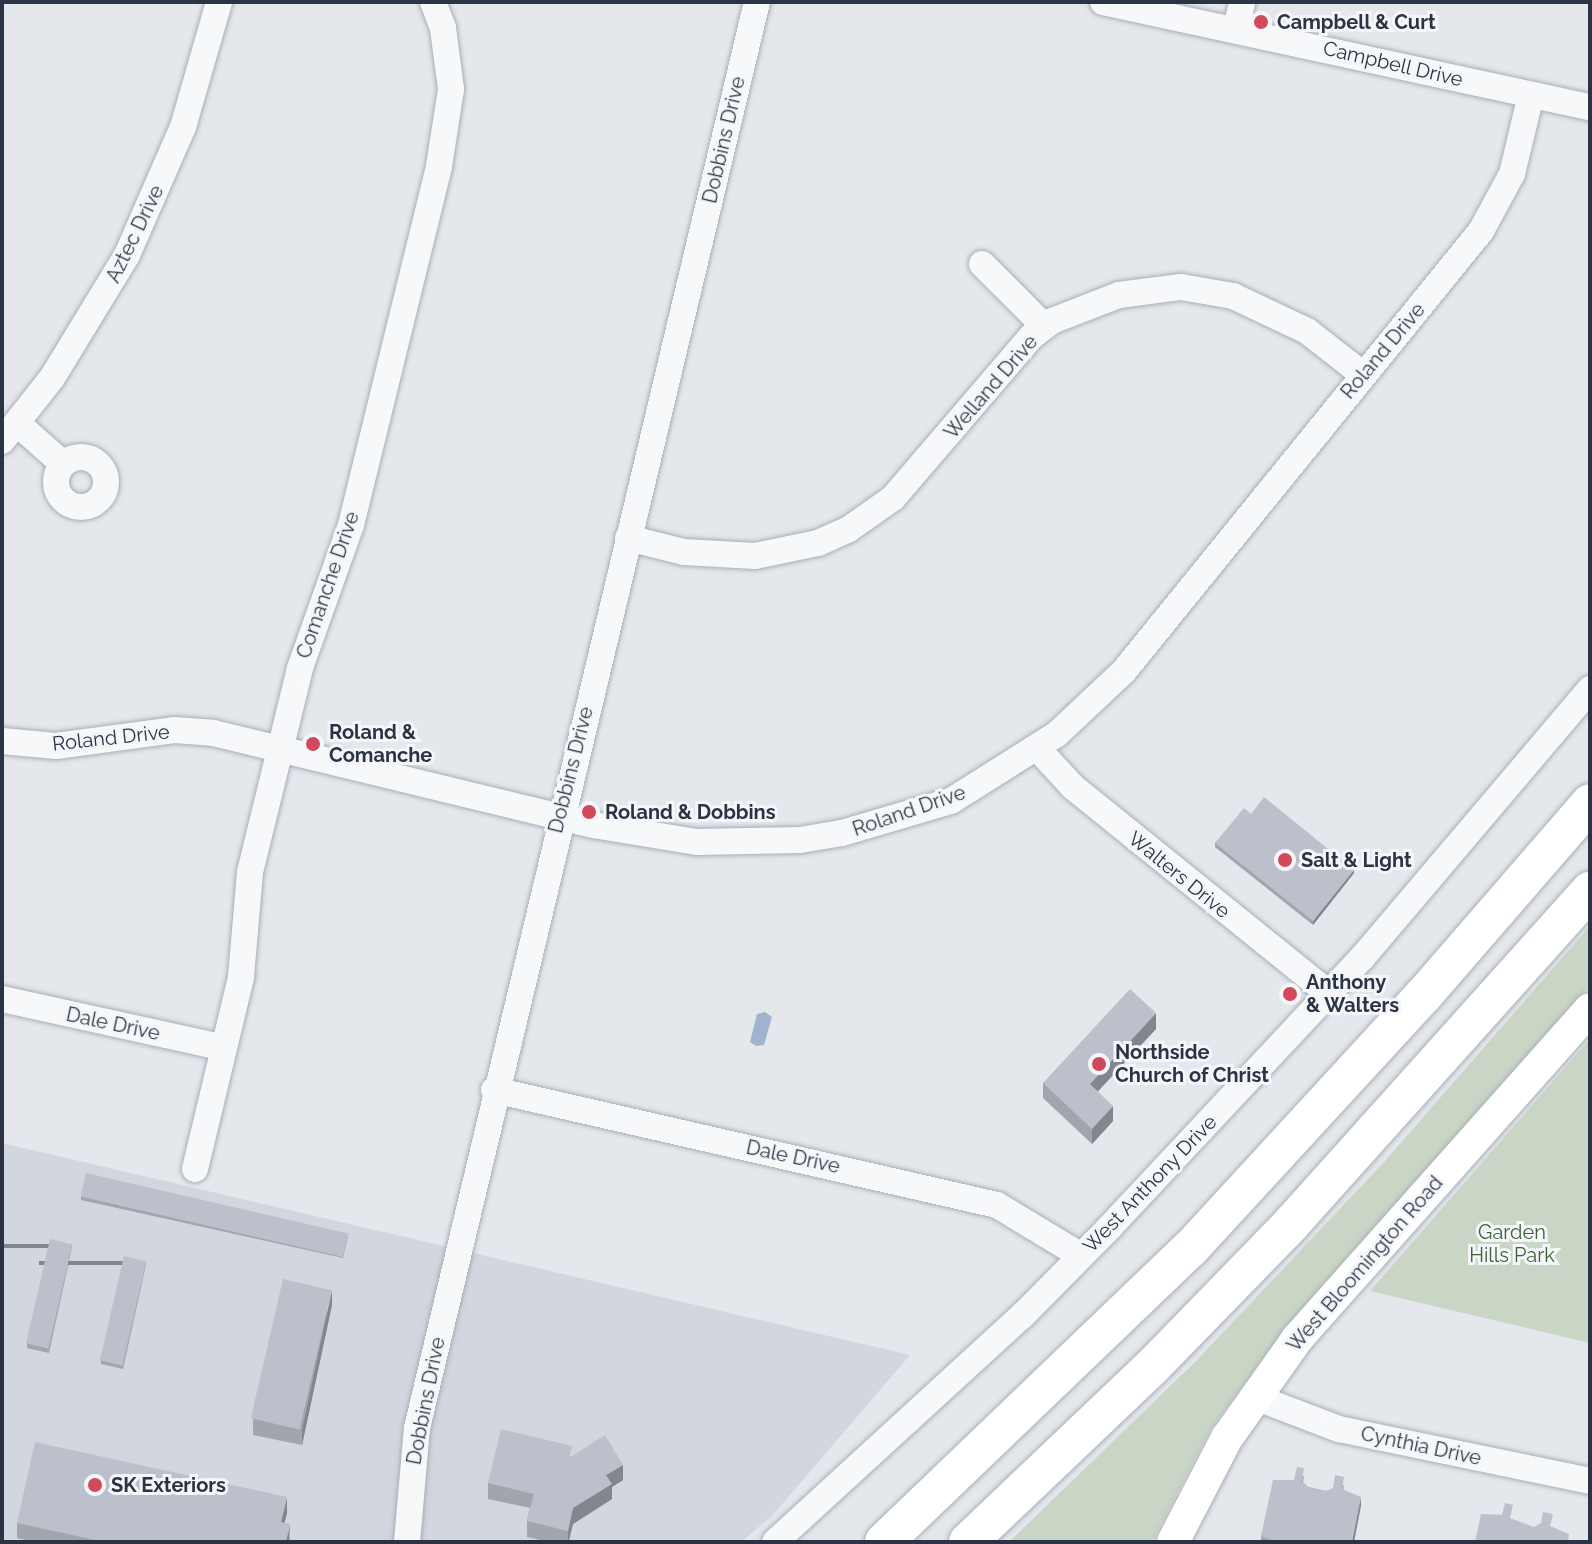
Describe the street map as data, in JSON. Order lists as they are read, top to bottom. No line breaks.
{"streets":{"main road":["West Bloomington Road"],"street":["Campbell Drive","Dobbins Drive","Aztec Drive","Roland Drive","Welland Drive","Comanche Drive","Walters Drive","Dale Drive","West Anthony Drive","Cynthia Drive"]},"crossings":[["Campbell Drive","Roland Drive"],["Dobbins Drive","Roland Drive"],["Dobbins Drive","Welland Drive"],["Dobbins Drive","Dale Drive"],["Roland Drive","Welland Drive"],["Roland Drive","Comanche Drive"],["Roland Drive","Walters Drive"],["Comanche Drive","Dale Drive"],["Walters Drive","West Anthony Drive"],["Dale Drive","West Anthony Drive"],["West Bloomington Road","Cynthia Drive"]],"parks":["Garden Hills Park"],"places":["Campbell & Curt","Roland & Comanche","Roland & Dobbins","Salt & Light","Anthony & Walters","Northside Church of Christ","SK Exteriors"]}
